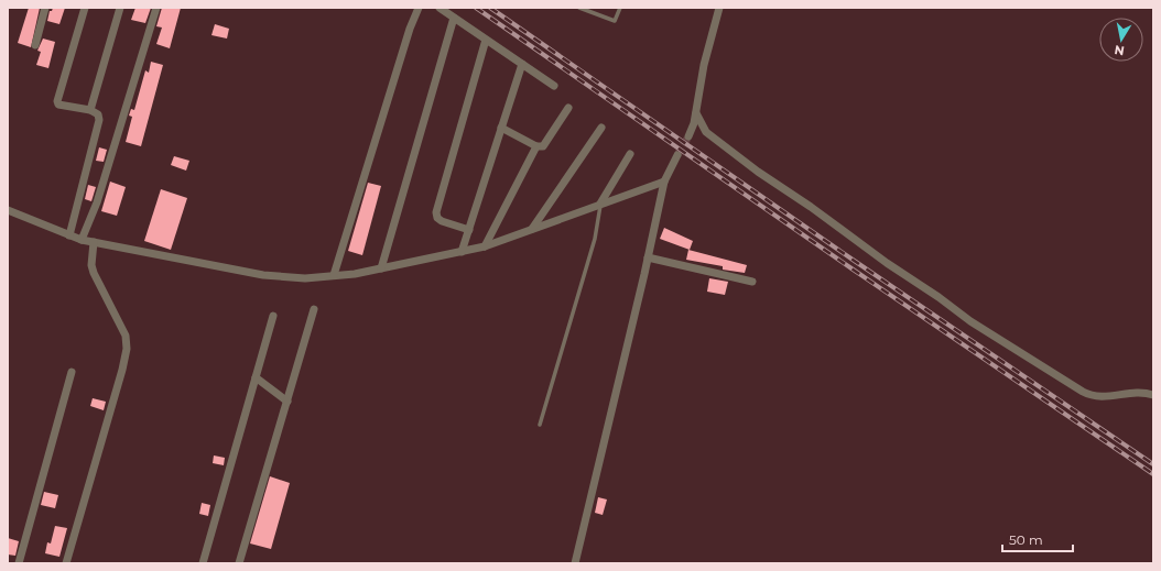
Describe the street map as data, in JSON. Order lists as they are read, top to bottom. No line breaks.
{"scale_bar":"50 m","north":"bottom"}
